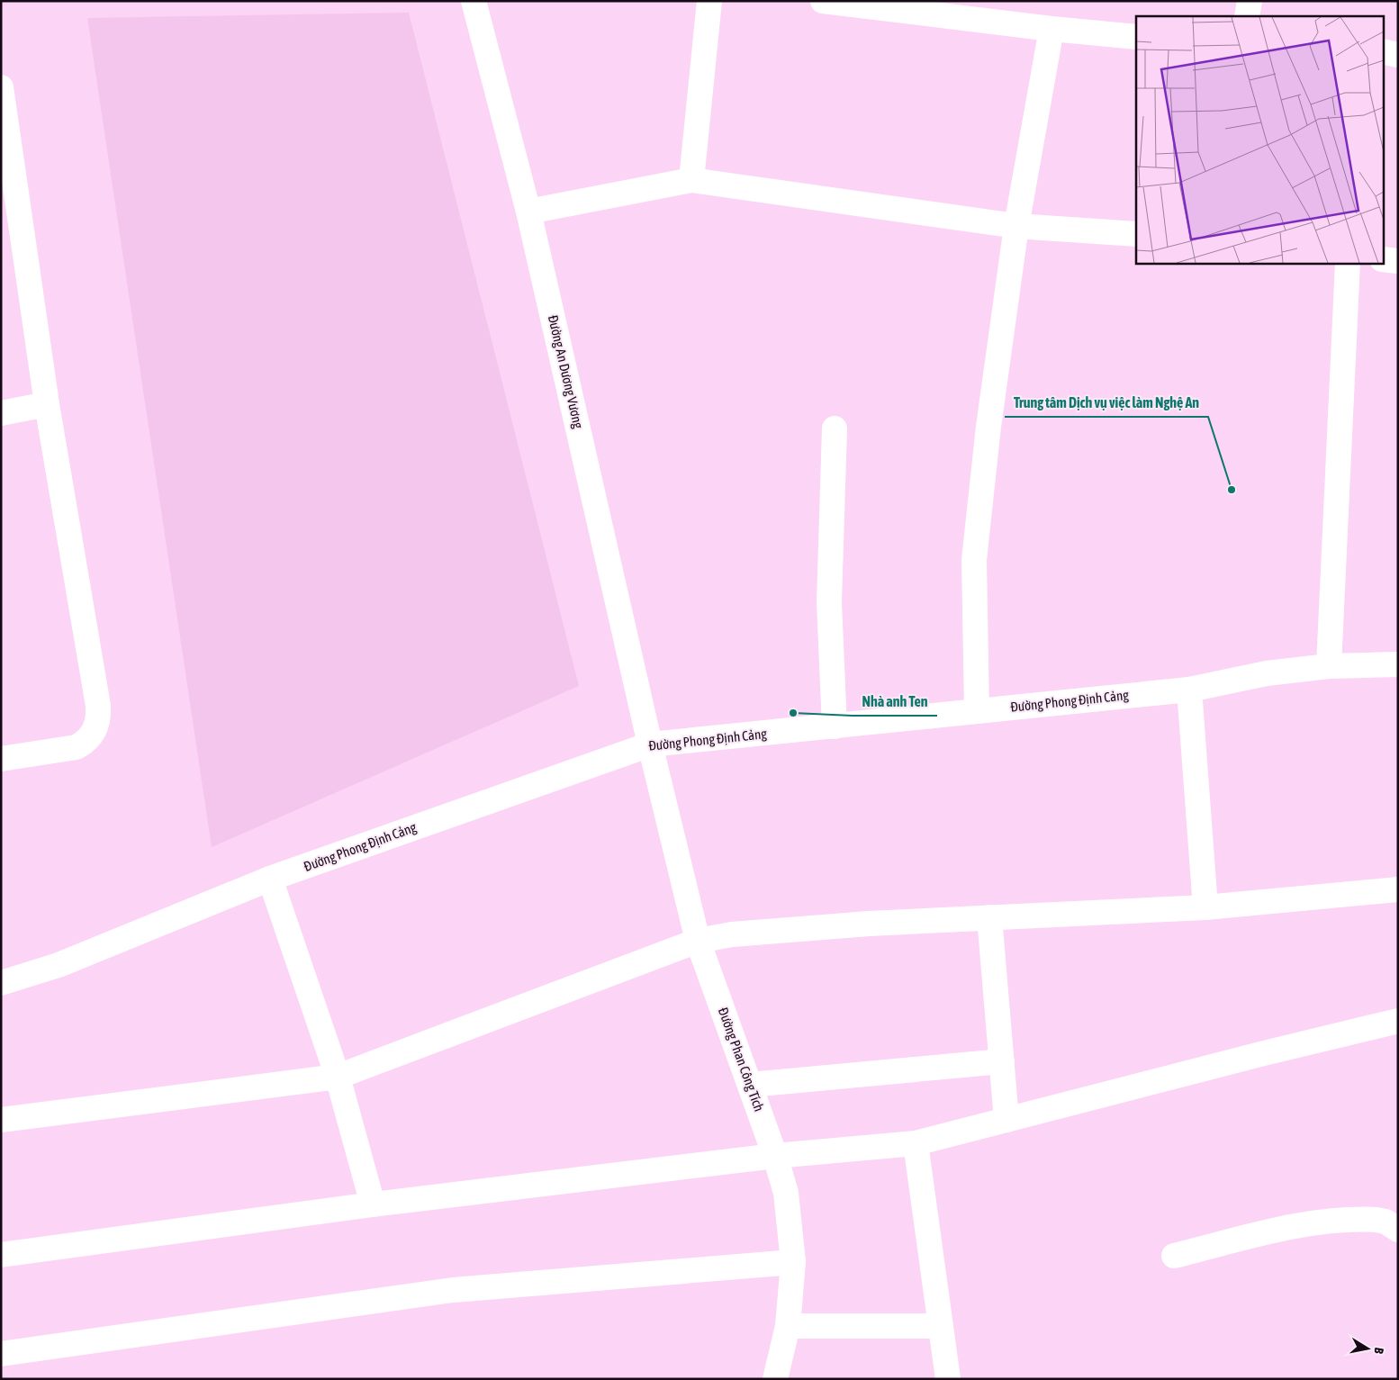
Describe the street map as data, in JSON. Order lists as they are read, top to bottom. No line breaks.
{"streets":{"street":["Đường An Dương Vương","Đường Phong Định Cảng","Đường Phan Công Tích"]},"crossings":[["Đường An Dương Vương","Đường Phong Định Cảng"],["Đường An Dương Vương","Đường Phan Công Tích"],["Đường Phong Định Cảng","Đường Phan Công Tích"]],"places":["Trung tâm Dịch vụ việc làm Nghệ An","Nhà anh Ten"],"north":"right"}
